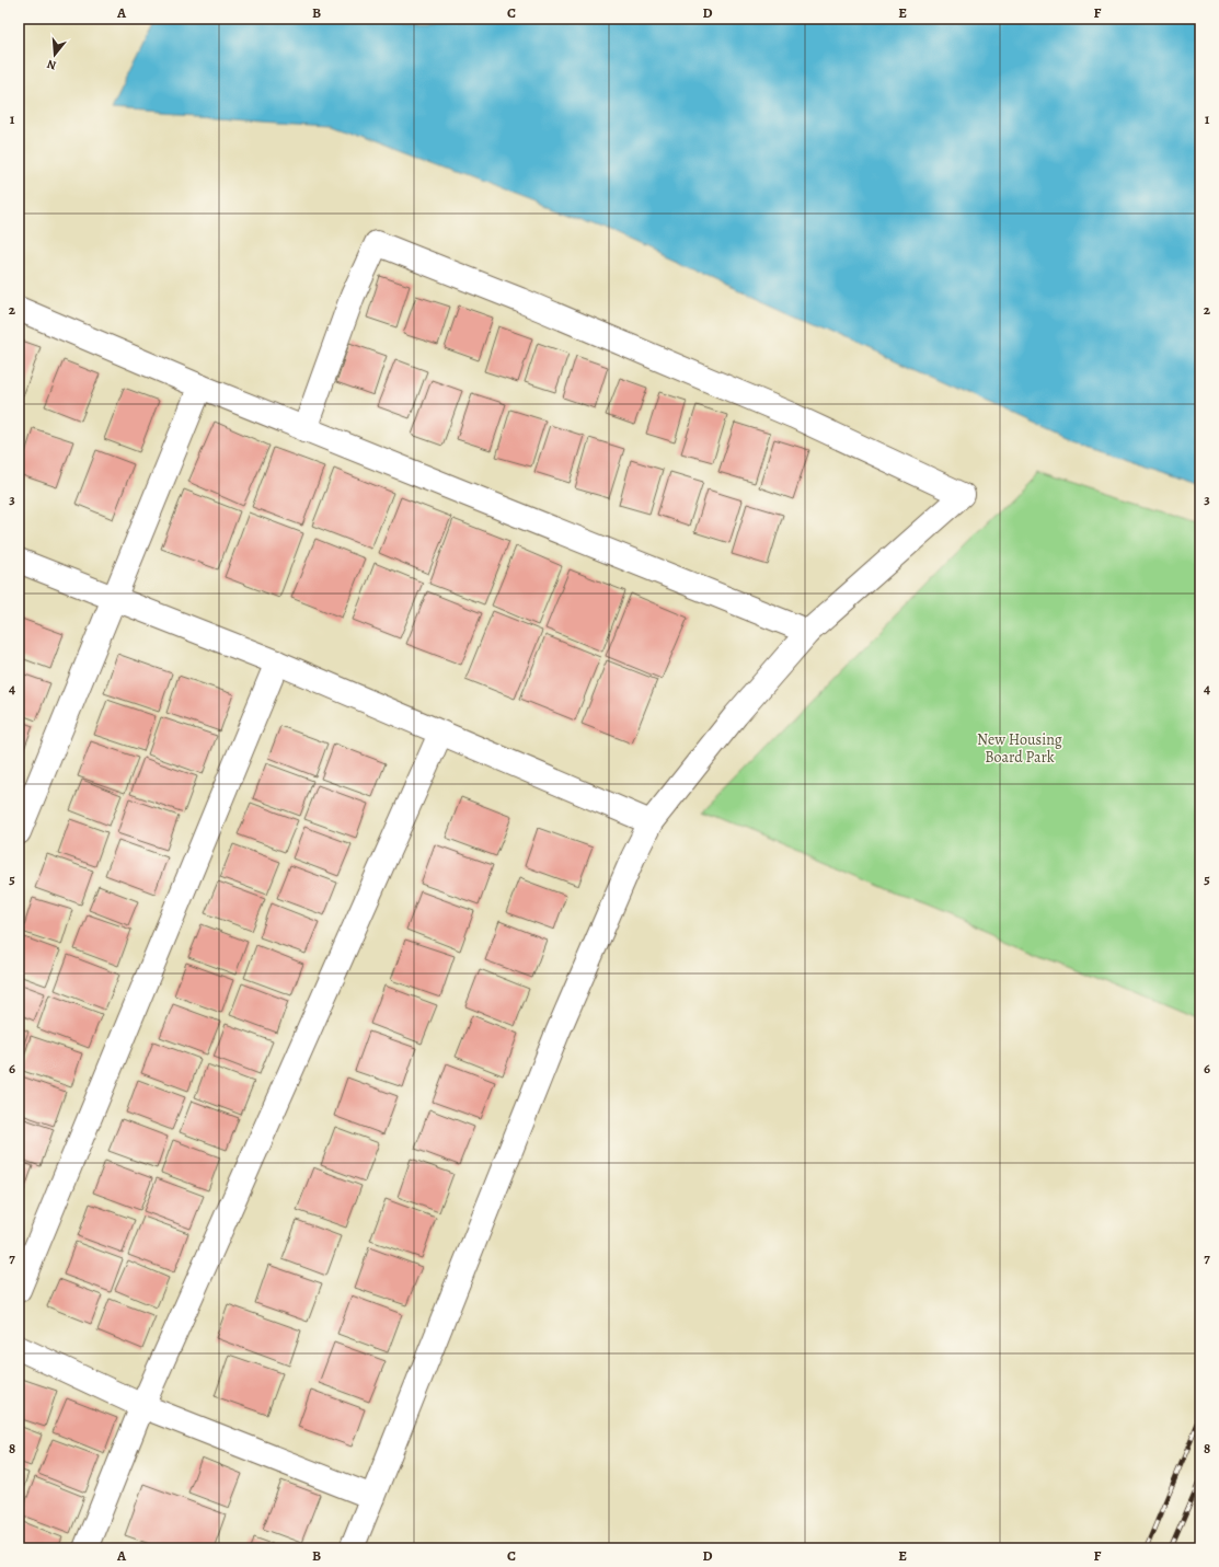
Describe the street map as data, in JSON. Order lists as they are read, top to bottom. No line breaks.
{"parks":["New Housing Board Park"],"north":"bottom","grid":{"columns":["A","B","C","D","E","F"],"rows":["1","2","3","4","5","6","7","8"]}}
